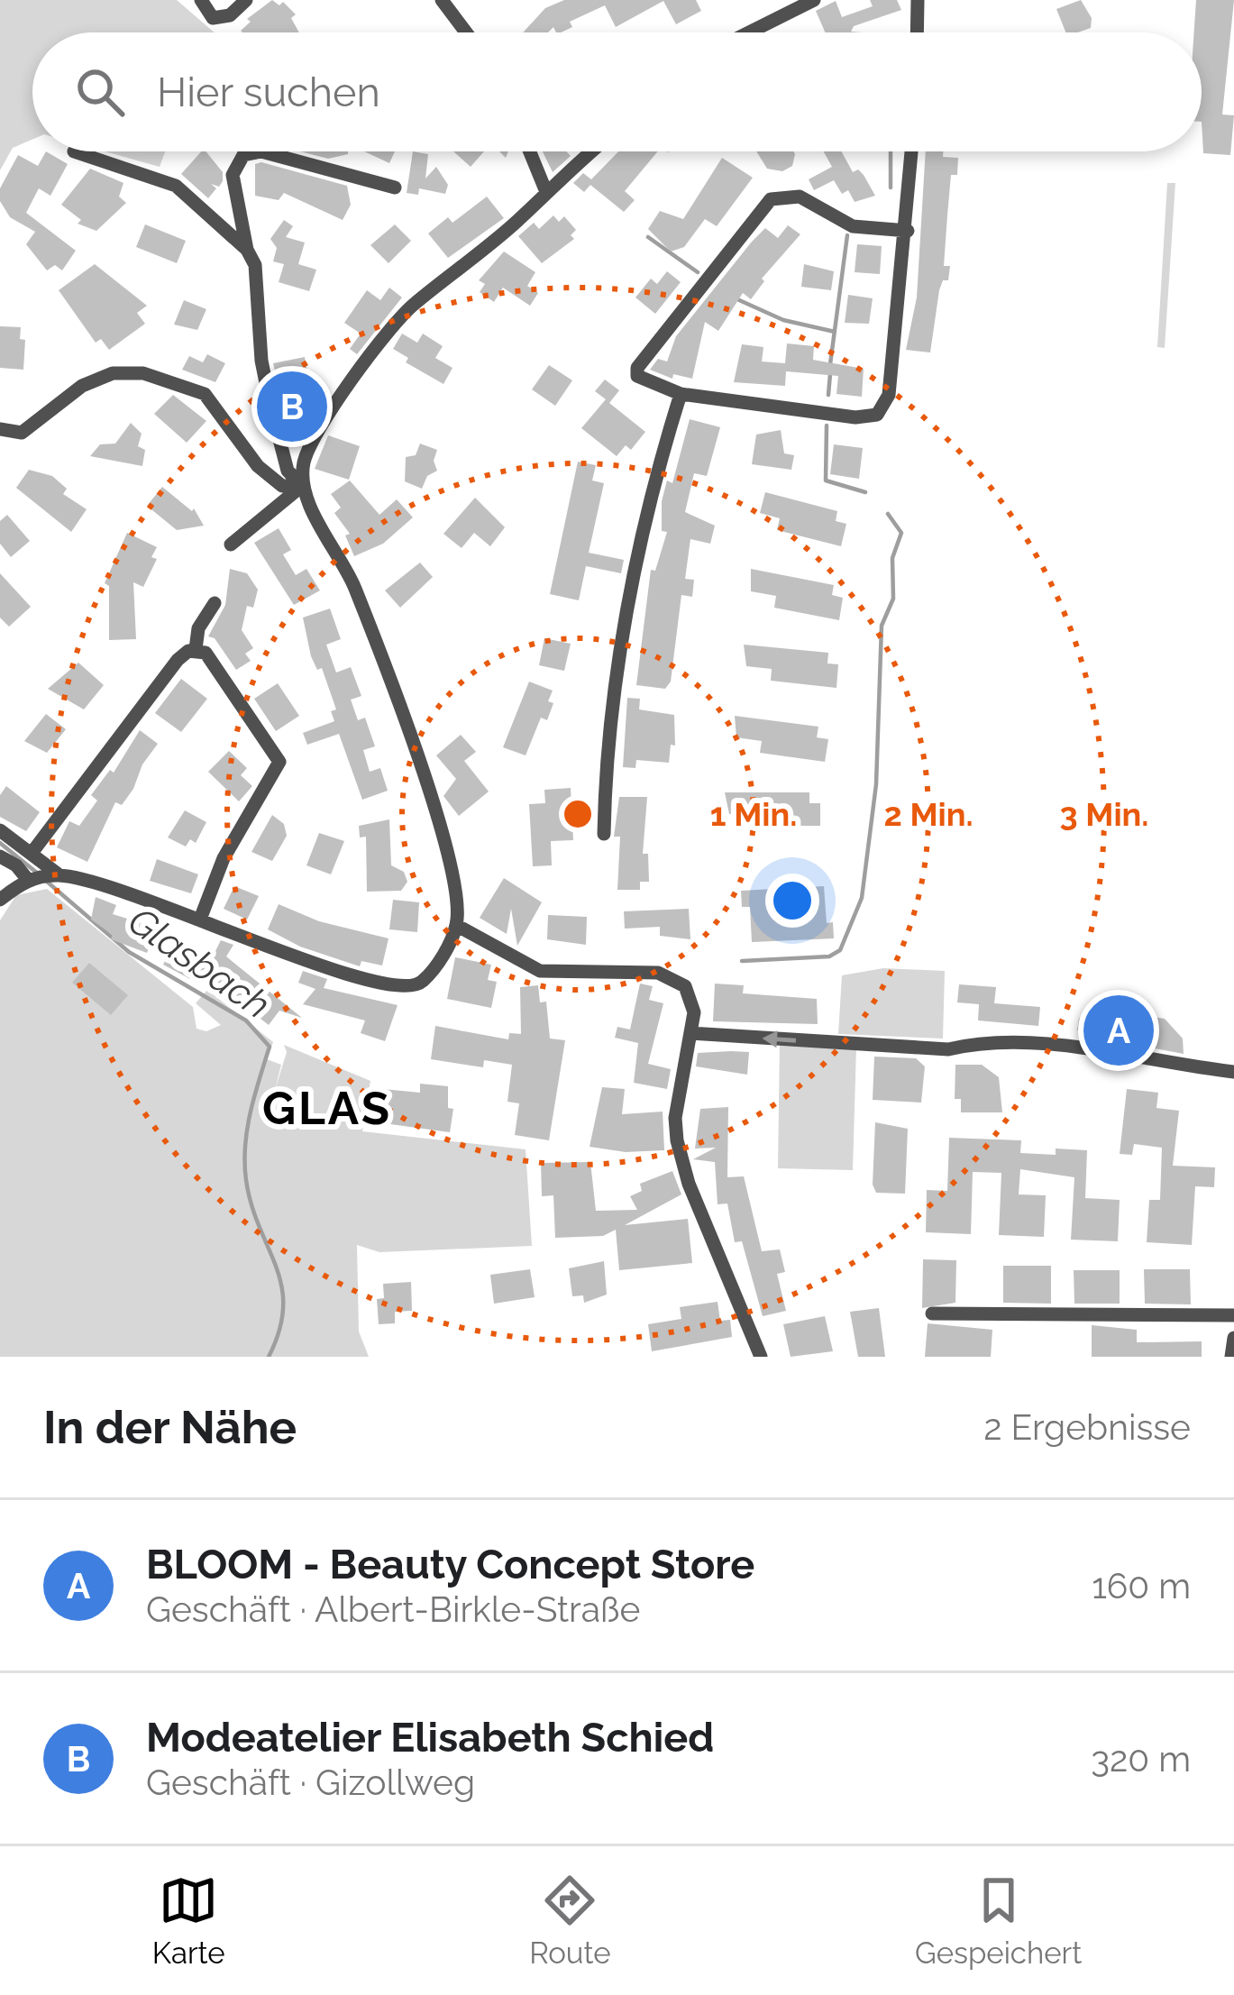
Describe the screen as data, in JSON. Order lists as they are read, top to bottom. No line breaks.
{"districts":["GLAS"],"water":["Glasbach"],"page":{"search":"Hier suchen","pins":["B","A"],"heading":["In der Nähe","2 Ergebnisse"],"list":[{"mark":"A","name":"BLOOM - Beauty Concept Store","note":"Geschäft · Albert-Birkle-Straße","value":"160 m"},{"mark":"B","name":"Modeatelier Elisabeth Schied","note":"Geschäft · Gizollweg","value":"320 m"}],"nav":["Karte","Route","Gespeichert"]},"rings":["1 Min.","2 Min.","3 Min."]}
